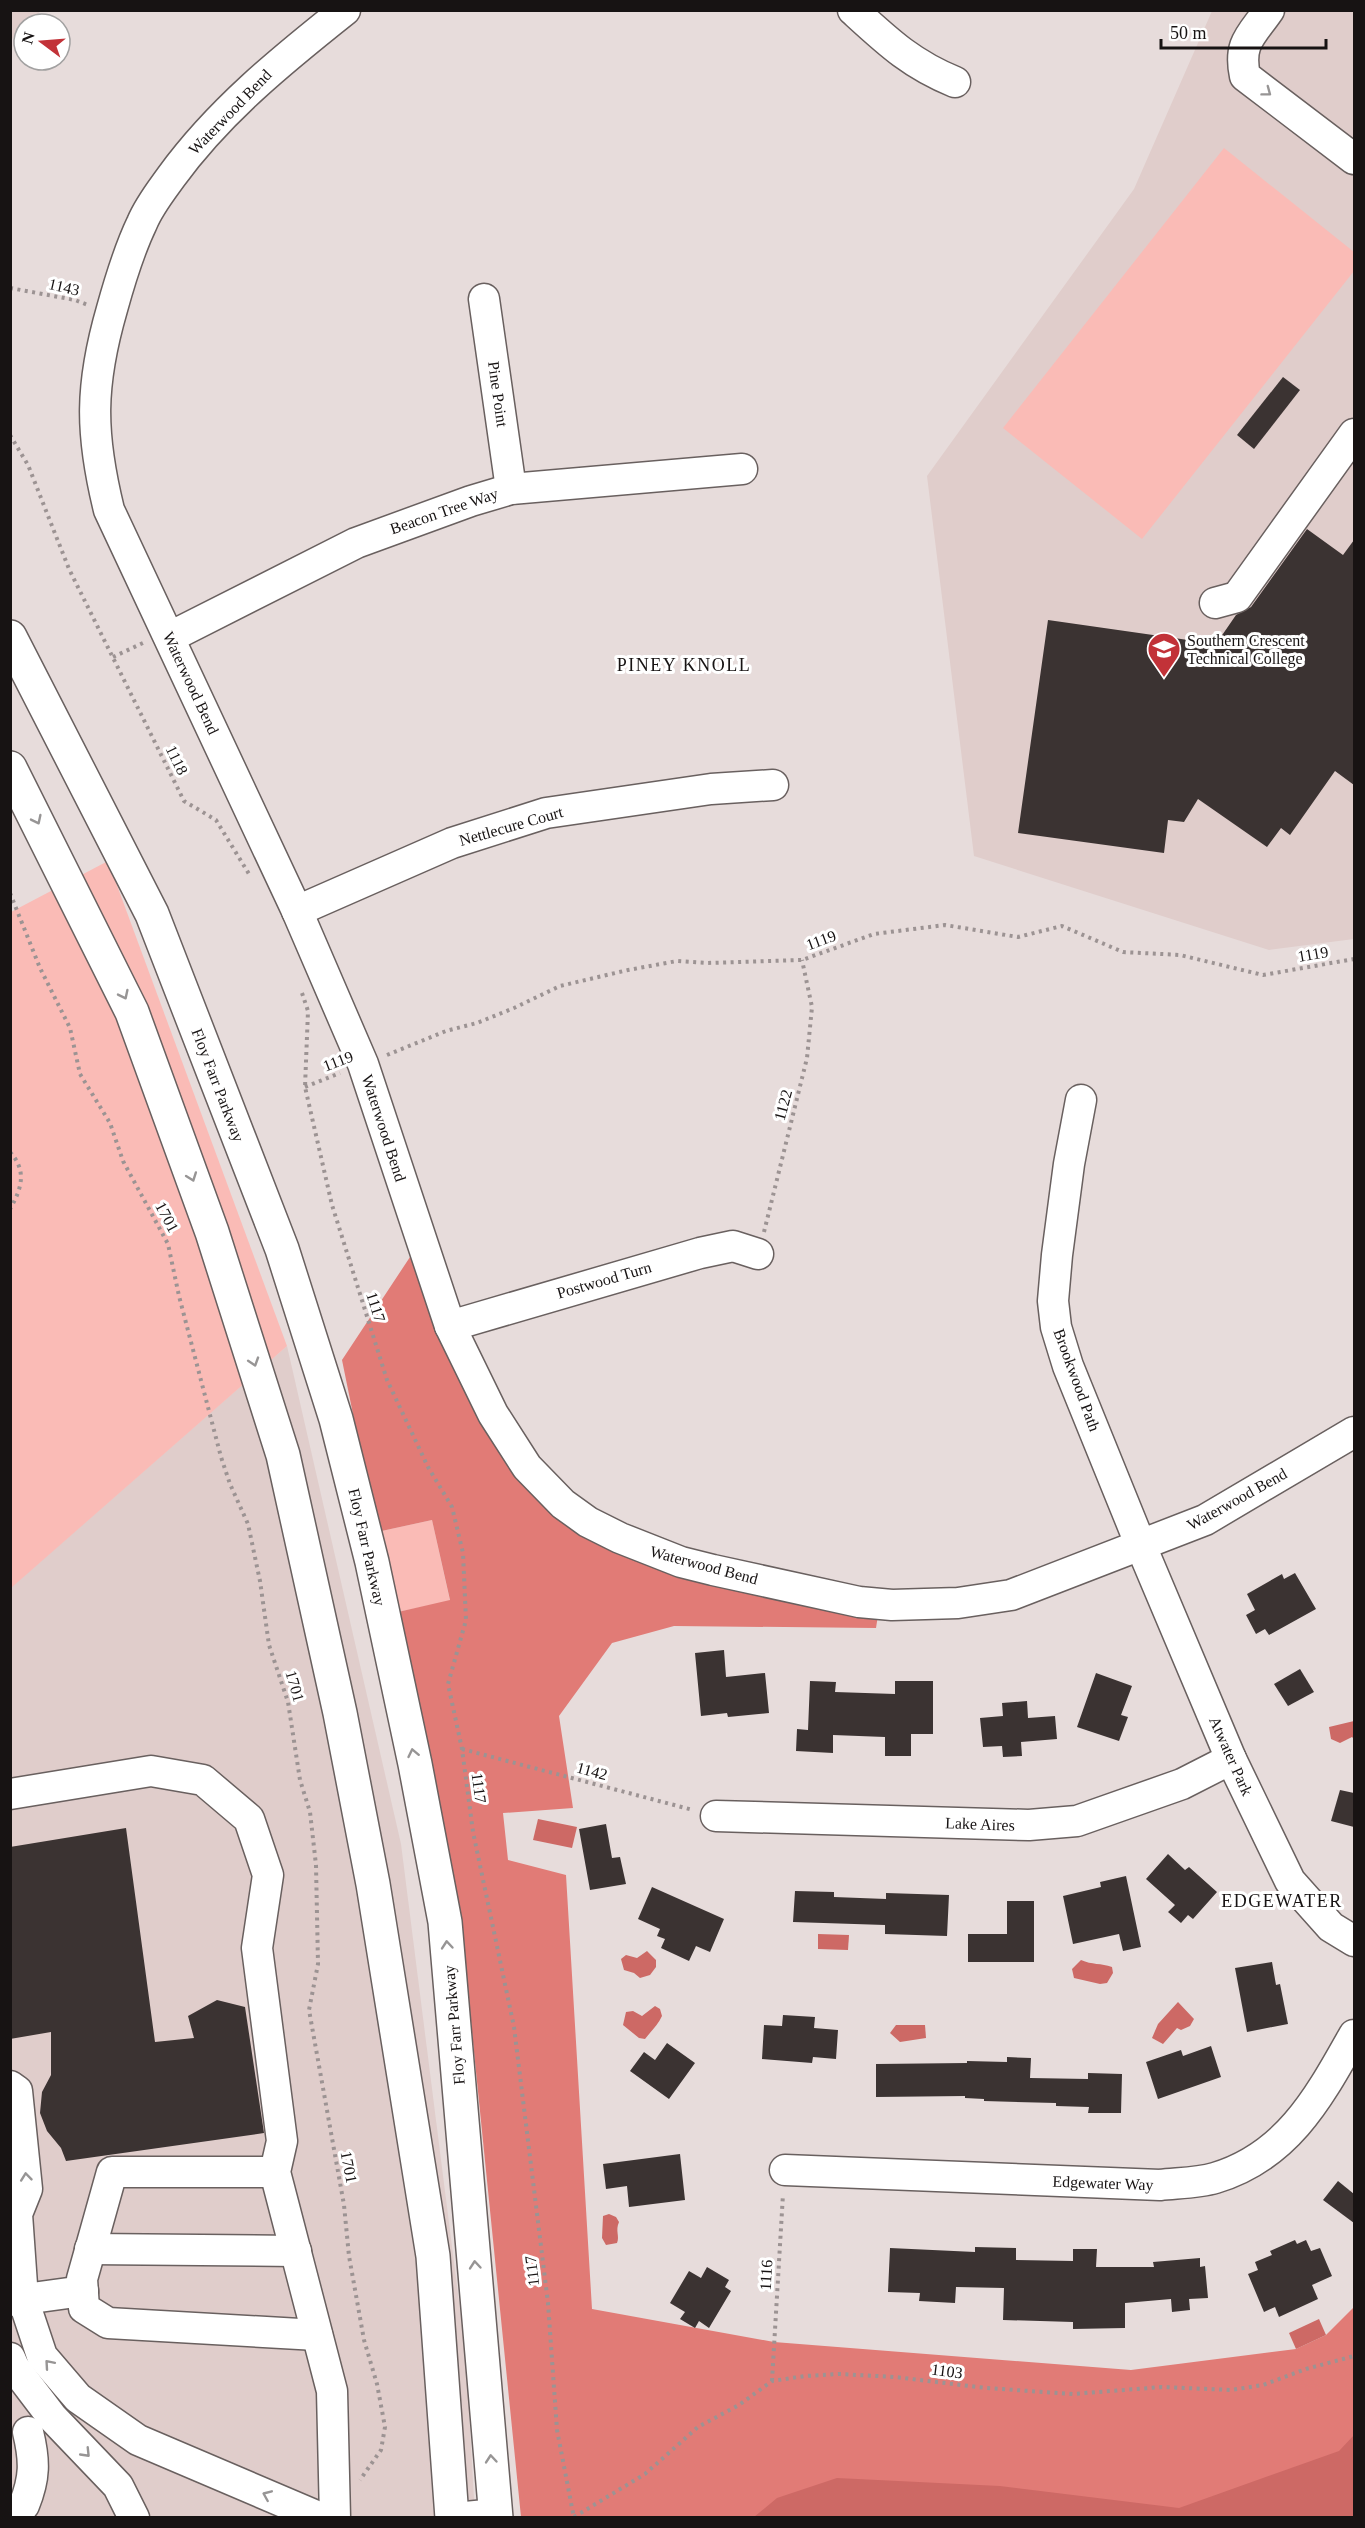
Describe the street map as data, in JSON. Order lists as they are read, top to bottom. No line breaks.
{"streets":{"main road":["Floy Farr Parkway"],"street":["Waterwood Bend","Pine Point","Beacon Tree Way","Nettlecure Court","Postwood Turn","Brookwood Path","Atwater Park","Lake Aires","Edgewater Way"],"path":["1143","1118","1119","1122","1701","1117","1142","1116","1103"]},"crossings":[["Waterwood Bend","1143"],["Waterwood Bend","Beacon Tree Way"],["Waterwood Bend","Nettlecure Court"],["Waterwood Bend","1119"],["Waterwood Bend","Postwood Turn"],["Waterwood Bend","Brookwood Path"],["Waterwood Bend","Atwater Park"],["Pine Point","Beacon Tree Way"],["1119","1122"],["1119","1117"],["1122","Postwood Turn"],["1117","1142"],["1117","1103"],["Brookwood Path","Atwater Park"],["Atwater Park","Lake Aires"],["1142","Lake Aires"],["Edgewater Way","1116"],["1116","1103"]],"districts":["PINEY KNOLL","EDGEWATER"],"places":{"school or university":["Southern Crescent Technical College"]},"scale_bar":"50 m","north":"left"}
